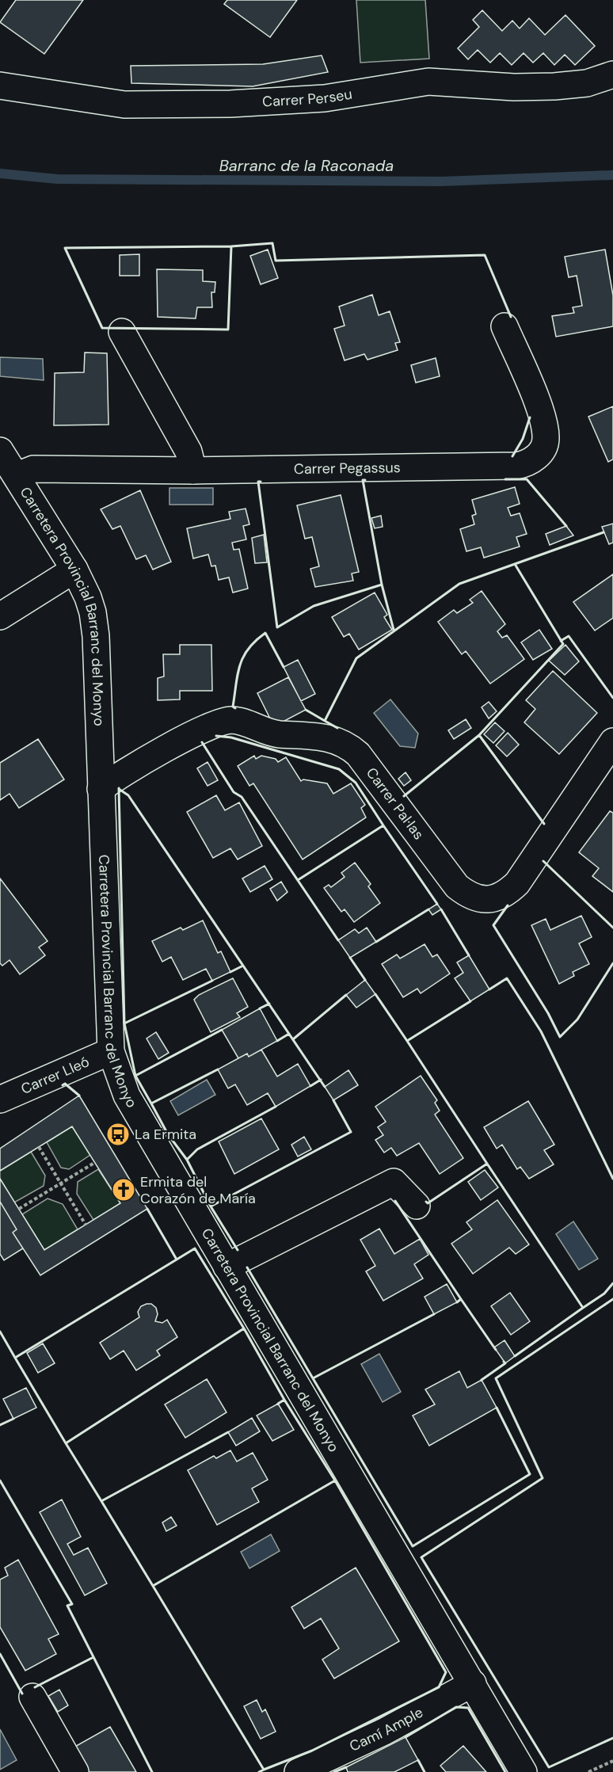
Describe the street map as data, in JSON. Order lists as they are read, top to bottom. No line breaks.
{"streets":{"street":["Carrer Perseu","Carrer Pegassus","Carretera Provincial Barranc del Monyo","Carrer Pal·las","Carrer Lleó","Camí Ample"]},"crossings":[["Carrer Pegassus","Carretera Provincial Barranc del Monyo"],["Carretera Provincial Barranc del Monyo","Carrer Pal·las"],["Carretera Provincial Barranc del Monyo","Carrer Lleó"],["Carretera Provincial Barranc del Monyo","Camí Ample"]],"water":["Barranc de la Raconada"],"places":{"bus stop":["La Ermita"],"church":["Ermita del Corazón de María"]}}
